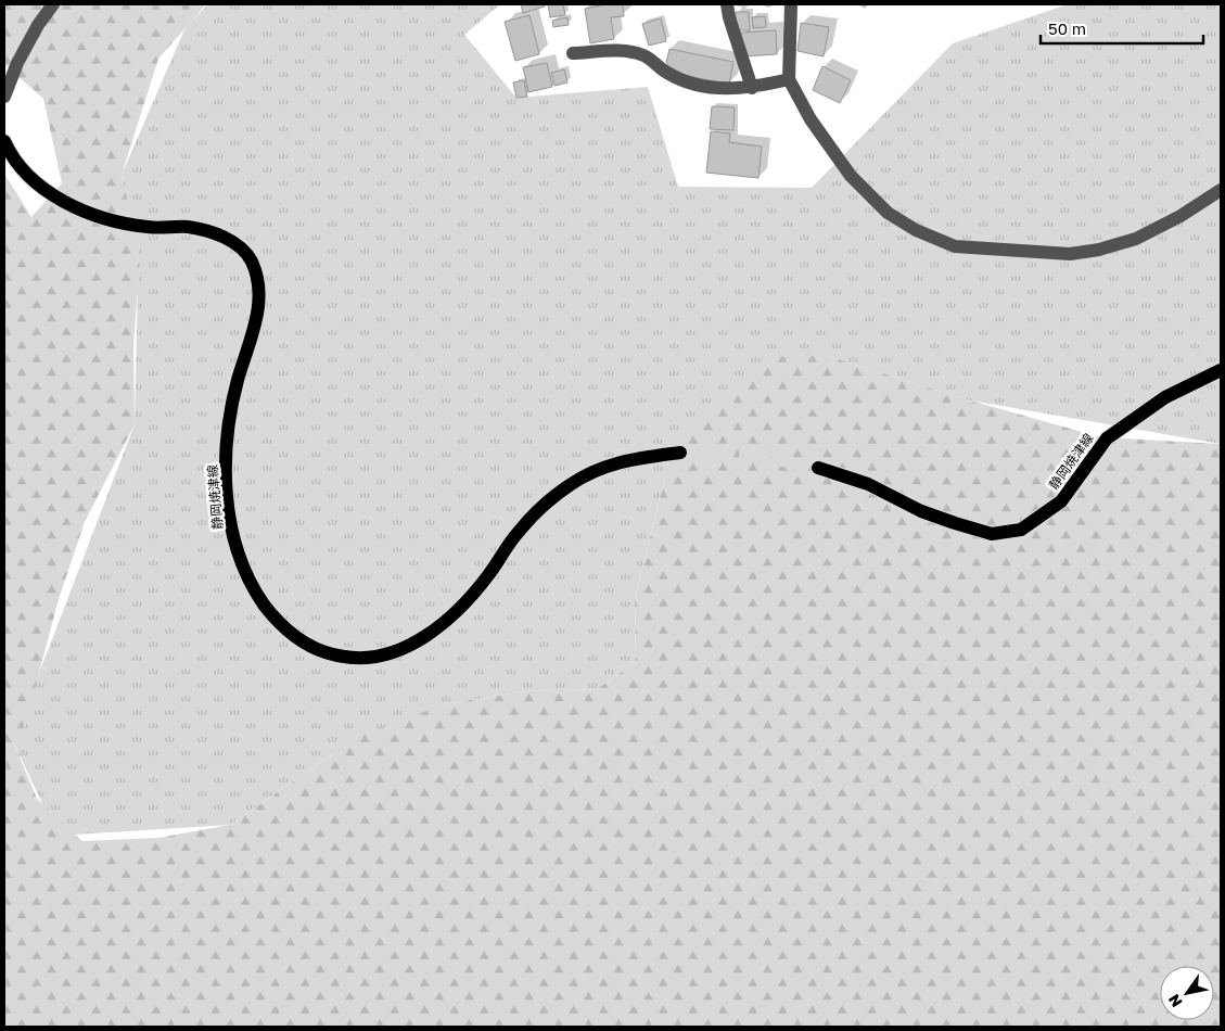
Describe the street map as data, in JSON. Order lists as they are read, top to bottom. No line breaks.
{"streets":{"main road":["静岡焼津線"]},"scale_bar":"50 m","north":"bottom left"}
